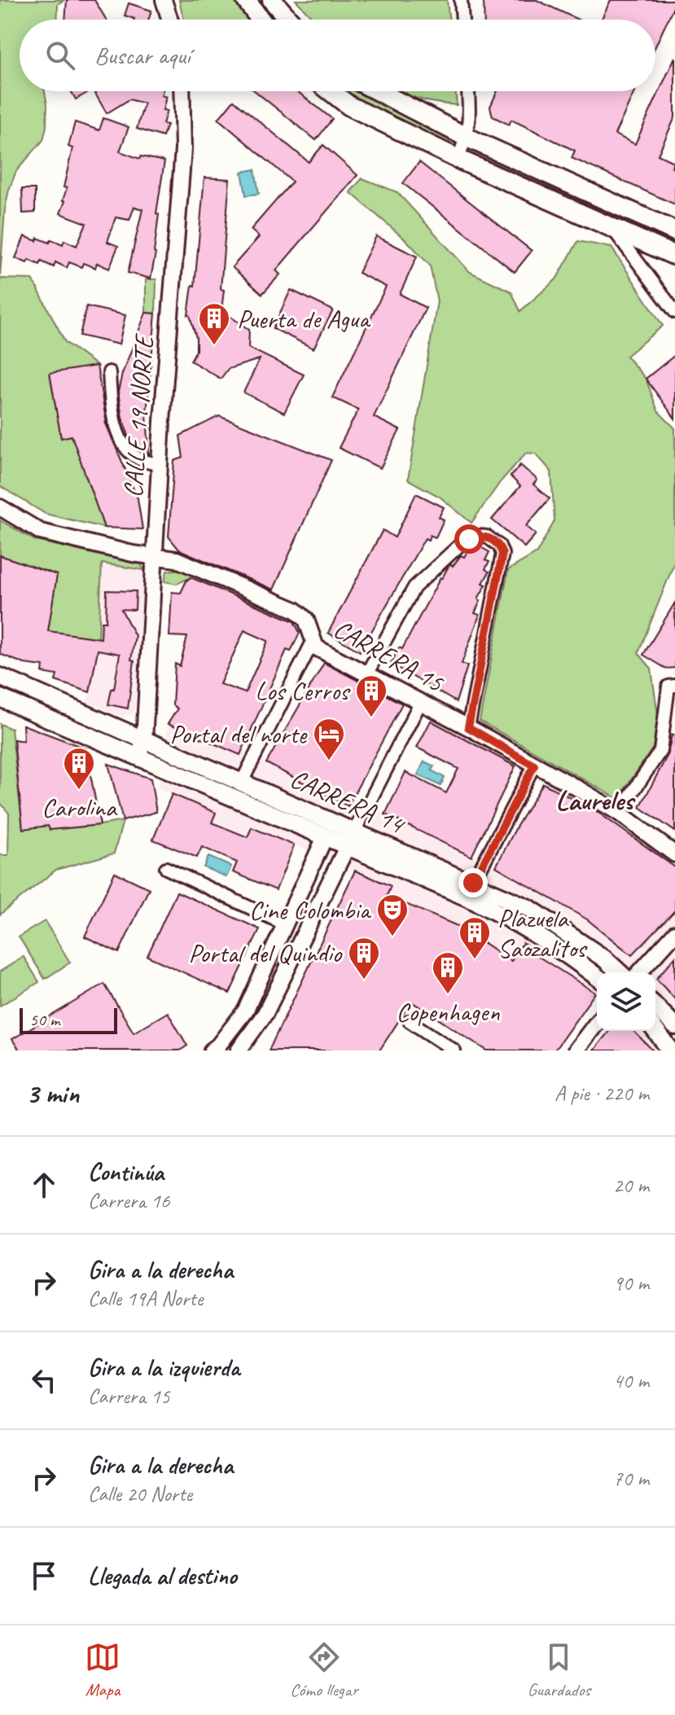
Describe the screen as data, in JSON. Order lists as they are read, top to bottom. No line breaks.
{"streets":{"main road":["CARRERA 14"],"street":["CALLE 19 NORTE","CARRERA 15"]},"crossings":[["CALLE 19 NORTE","CARRERA 15"],["CALLE 19 NORTE","CARRERA 14"]],"districts":["Laureles"],"places":{"building":["Puerta de Agua","Los Cerros","Carolina","Plazuela Saozalitos","Portal del Quindio","Copenhagen"],"hotel":["Portal del norte"],"theatre":["Cine Colombia"]},"scale_bar":"50 m","page":{"search":"Buscar aquí","scale":"50 m","heading":["3 min","A pie · 220 m"],"list":[["Continúa","Carrera 16","20 m"],["Gira a la derecha","Calle 19A Norte","90 m"],["Gira a la izquierda","Carrera 15","40 m"],["Gira a la derecha","Calle 20 Norte","70 m"],"Llegada al destino"],"nav":["Mapa","Cómo llegar","Guardados"]}}
